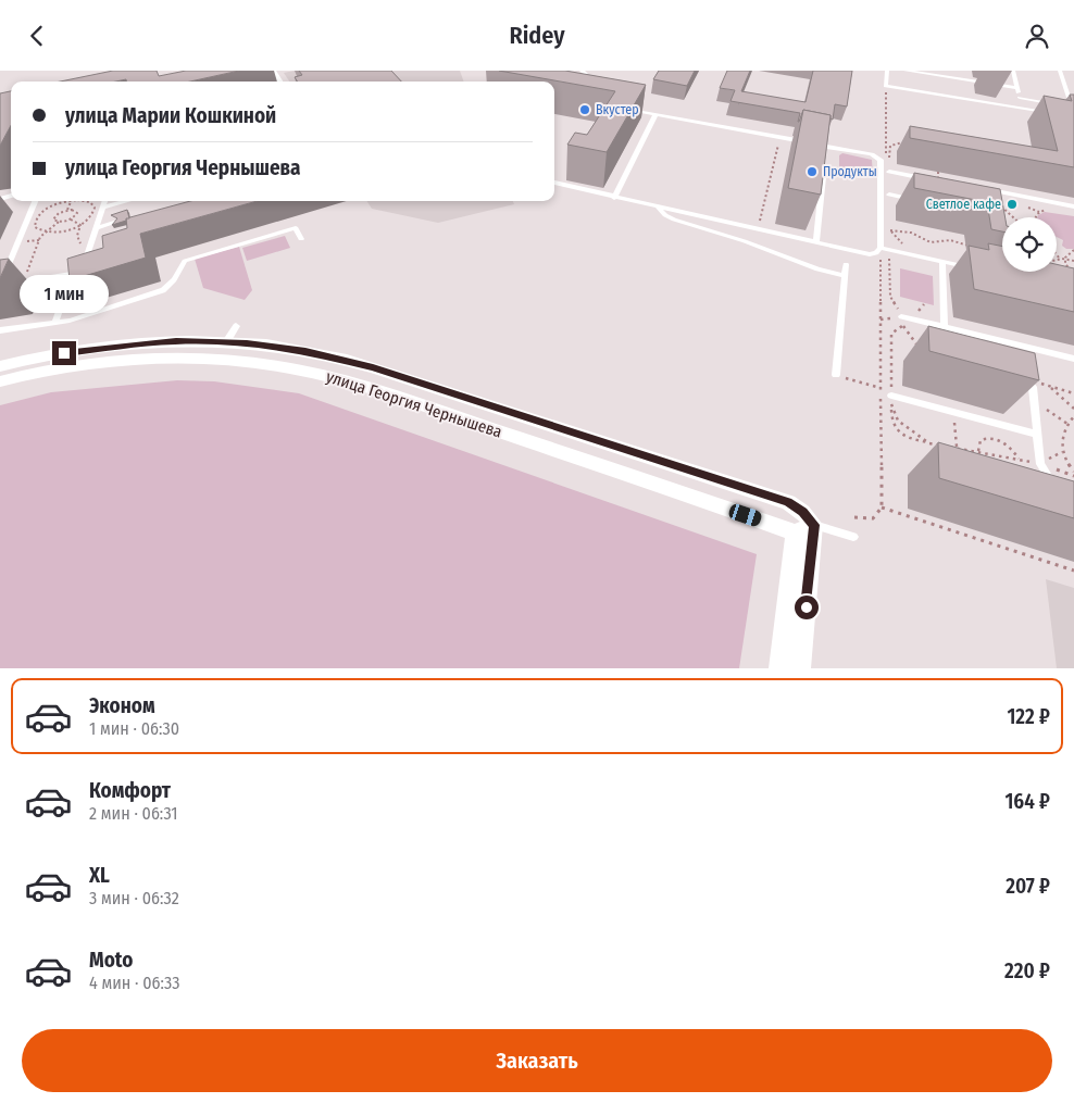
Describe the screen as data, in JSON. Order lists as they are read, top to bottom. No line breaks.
{"streets":{"street":["улица Георгия Чернышева"]},"places":["Вкустер","Продукты","Светлое кафе"],"page":{"header":"Ridey","banner":["улица Марии Кошкиной","улица Георгия Чернышева"],"bubble":"1 мин","list":[{"name":"Эконом","note":"1 мин · 06:30","value":"122 ₽"},{"name":"Комфорт","note":"2 мин · 06:31","value":"164 ₽"},{"name":"XL","note":"3 мин · 06:32","value":"207 ₽"},{"name":"Moto","note":"4 мин · 06:33","value":"220 ₽"}],"buttons":"Заказать"}}
